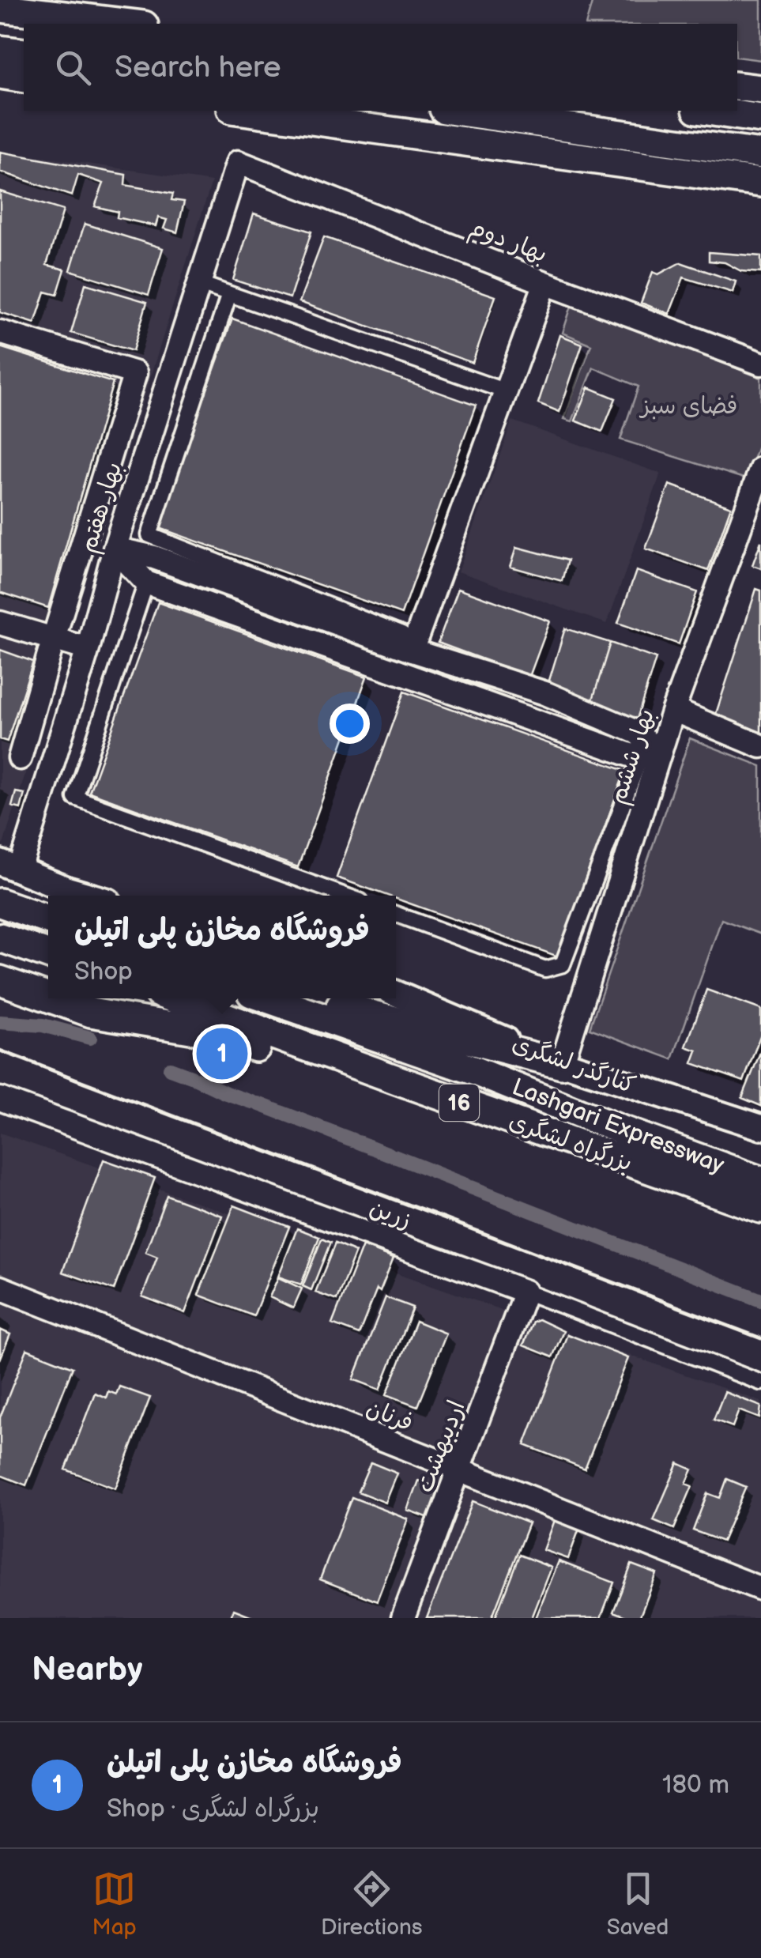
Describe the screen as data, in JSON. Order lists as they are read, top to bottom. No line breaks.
{"streets":{"highway":["16","Lashgari Expressway","بزرگراه لشگری"],"main road":["کنارگذر لشگری"],"street":["بهار دوم","بهار هفتم","بهار ششم","زرین","فرنان","اردیبهشت"]},"crossings":[["بهار دوم","بهار هفتم"],["بهار ششم","کنارگذر لشگری"],["زرین","اردیبهشت"],["فرنان","اردیبهشت"]],"parks":["فضای سبز"],"page":{"search":"Search here","popup":["فروشگاه مخازن پلی اتیلن","Shop"],"pins":"1","heading":"Nearby","list":[{"mark":"1","name":"فروشگاه مخازن پلی اتیلن","note":"Shop · بزرگراه لشگری","value":"180 m"}],"nav":["Map","Directions","Saved"]}}
